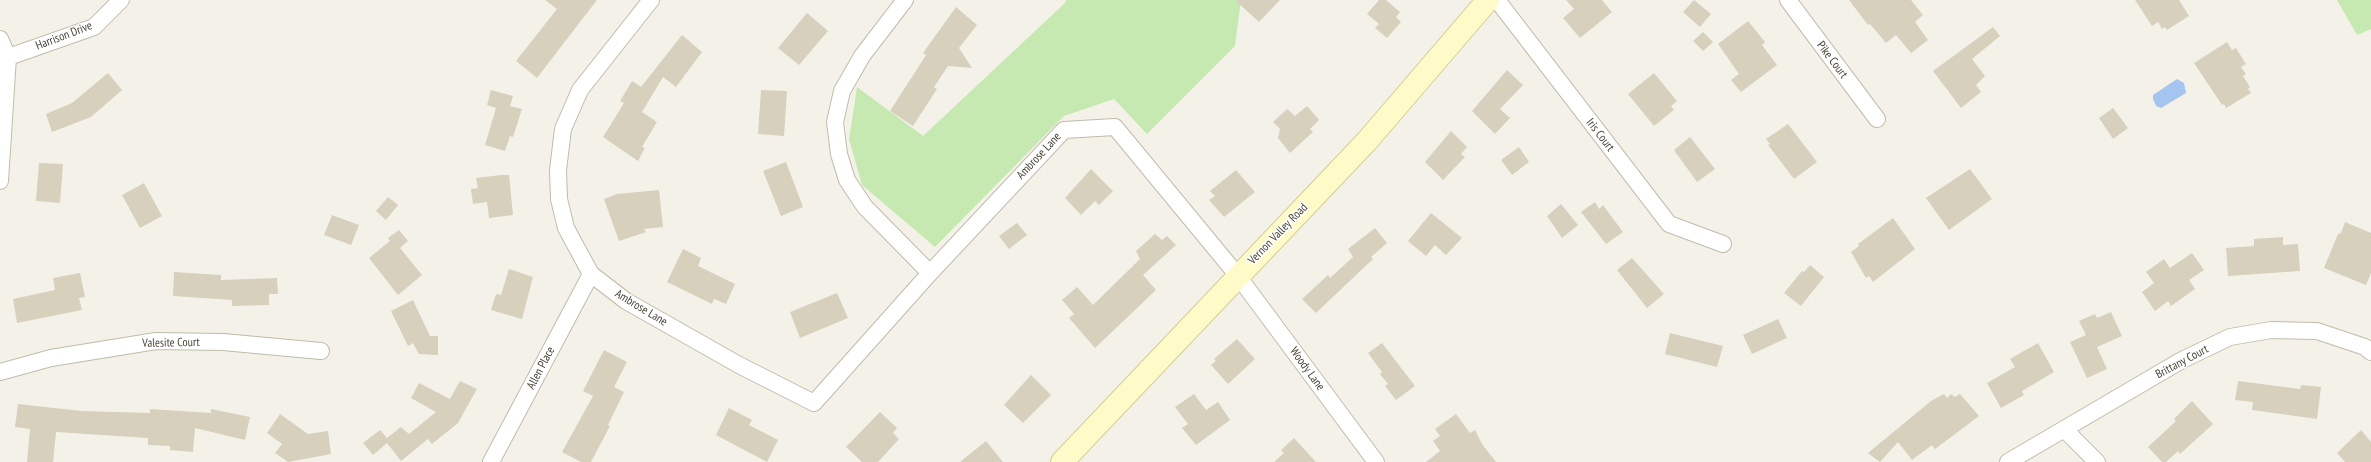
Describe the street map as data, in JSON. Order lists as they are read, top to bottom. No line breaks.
{"streets":{"main road":["Vernon Valley Road"],"street":["Harrison Drive","Pike Court","Iris Court","Ambrose Lane","Valesite Court","Brittany Court","Allen Place","Woody Lane"]},"crossings":[["Ambrose Lane","Vernon Valley Road"],["Ambrose Lane","Allen Place"],["Ambrose Lane","Woody Lane"],["Vernon Valley Road","Woody Lane"]]}
